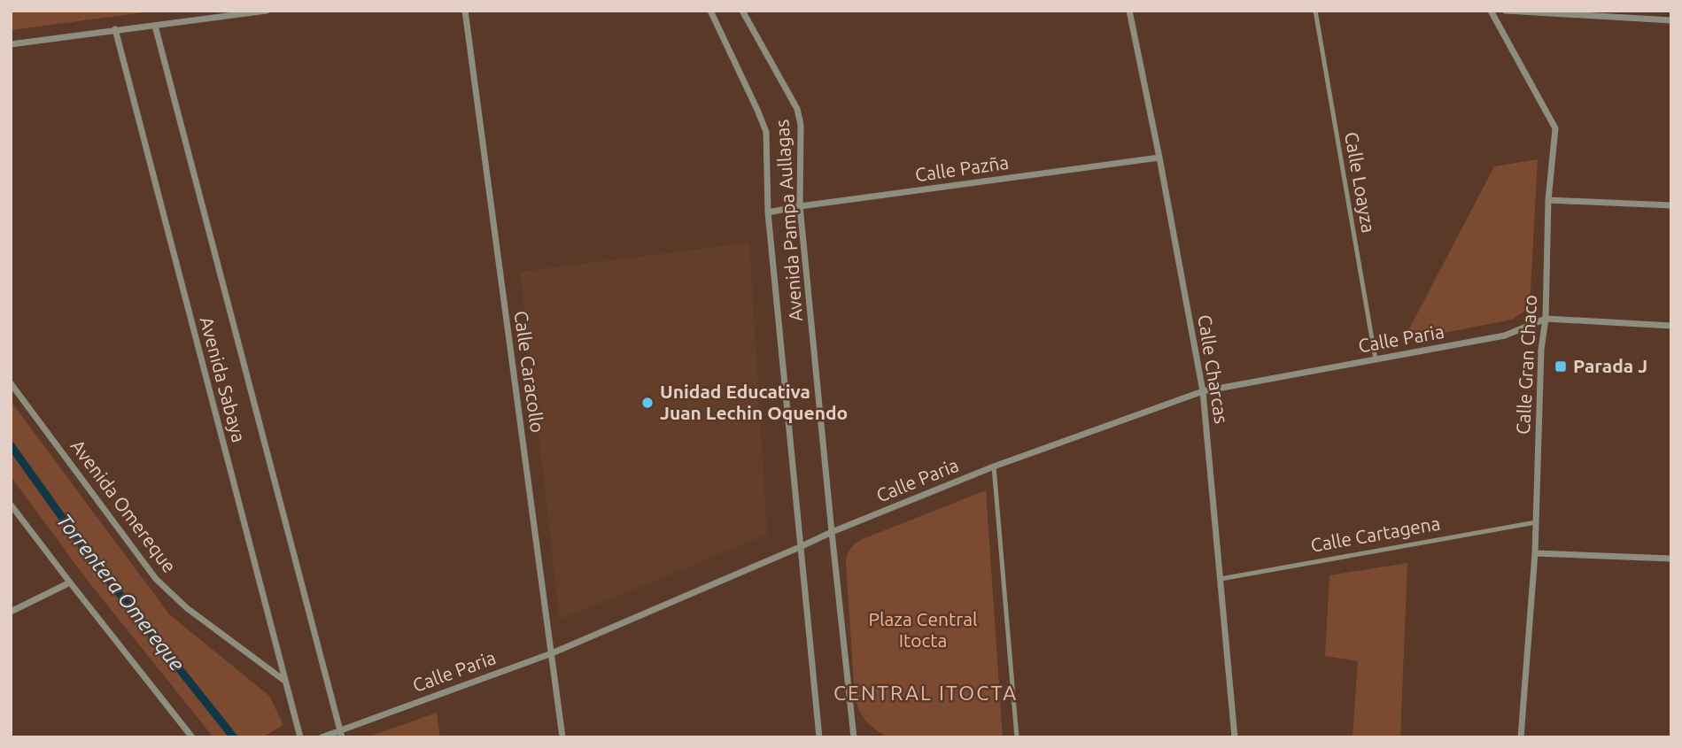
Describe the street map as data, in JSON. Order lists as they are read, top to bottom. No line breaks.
{"streets":{"street":["Calle Pazña","Avenida Pampa Aullagas","Calle Paria","Calle Gran Chaco","Calle Charcas","Calle Caracollo","Avenida Sabaya","Avenida Omereque"],"lane":["Calle Loayza","Calle Cartagena"]},"crossings":[["Calle Pazña","Avenida Pampa Aullagas"],["Calle Pazña","Calle Charcas"],["Calle Loayza","Calle Paria"],["Avenida Pampa Aullagas","Calle Paria"],["Calle Paria","Calle Gran Chaco"],["Calle Paria","Calle Charcas"],["Calle Paria","Calle Caracollo"],["Calle Paria","Avenida Sabaya"],["Calle Gran Chaco","Calle Cartagena"],["Calle Charcas","Calle Cartagena"],["Avenida Sabaya","Avenida Omereque"]],"districts":["CENTRAL ITOCTA"],"water":["Torrentera Omereque"],"parks":["Plaza Central Itocta"],"places":{"transit":["Parada J"],"other":["Unidad Educativa Juan Lechin Oquendo"]}}
